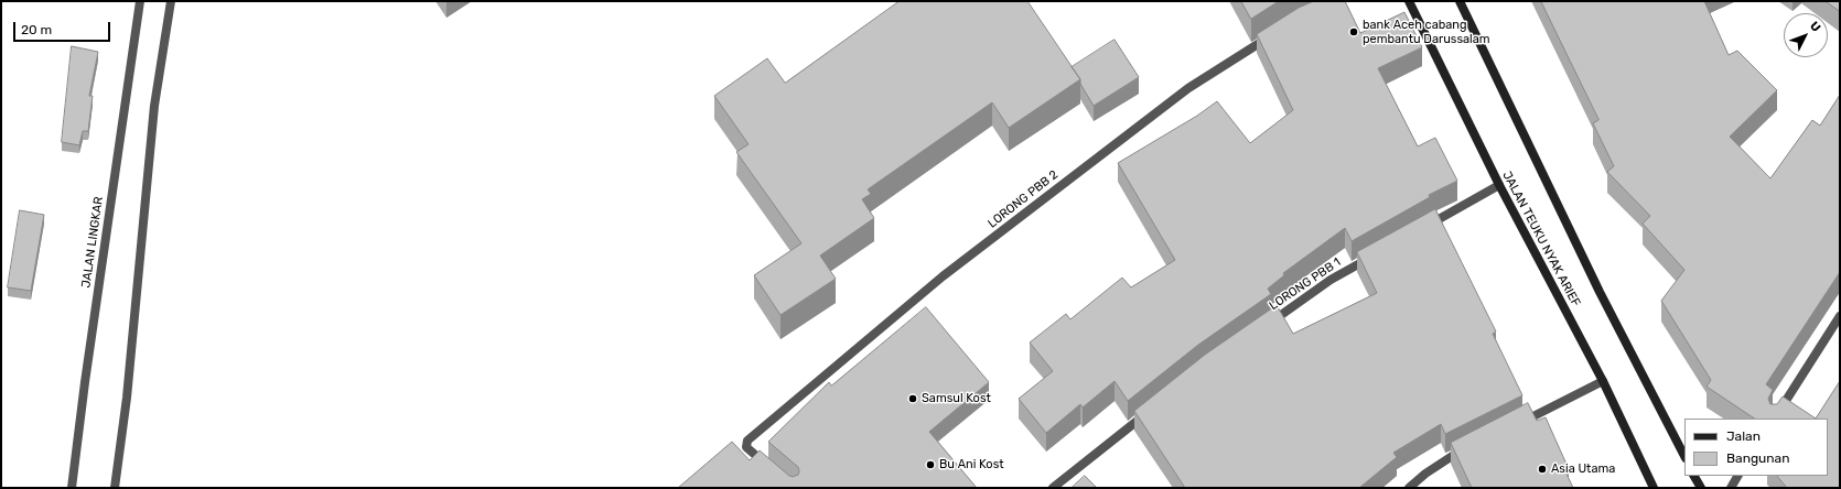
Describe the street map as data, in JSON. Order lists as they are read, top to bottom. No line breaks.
{"streets":{"main road":["JALAN TEUKU NYAK ARIEF"],"street":["LORONG PBB 2","JALAN LINGKAR","LORONG PBB 1"]},"places":["bank Aceh cabang pembantu Darussalam","Samsul Kost","Bu Ani Kost","Asia Utama"],"legend":["Jalan","Bangunan"],"scale_bar":"20 m","north":"top right"}
